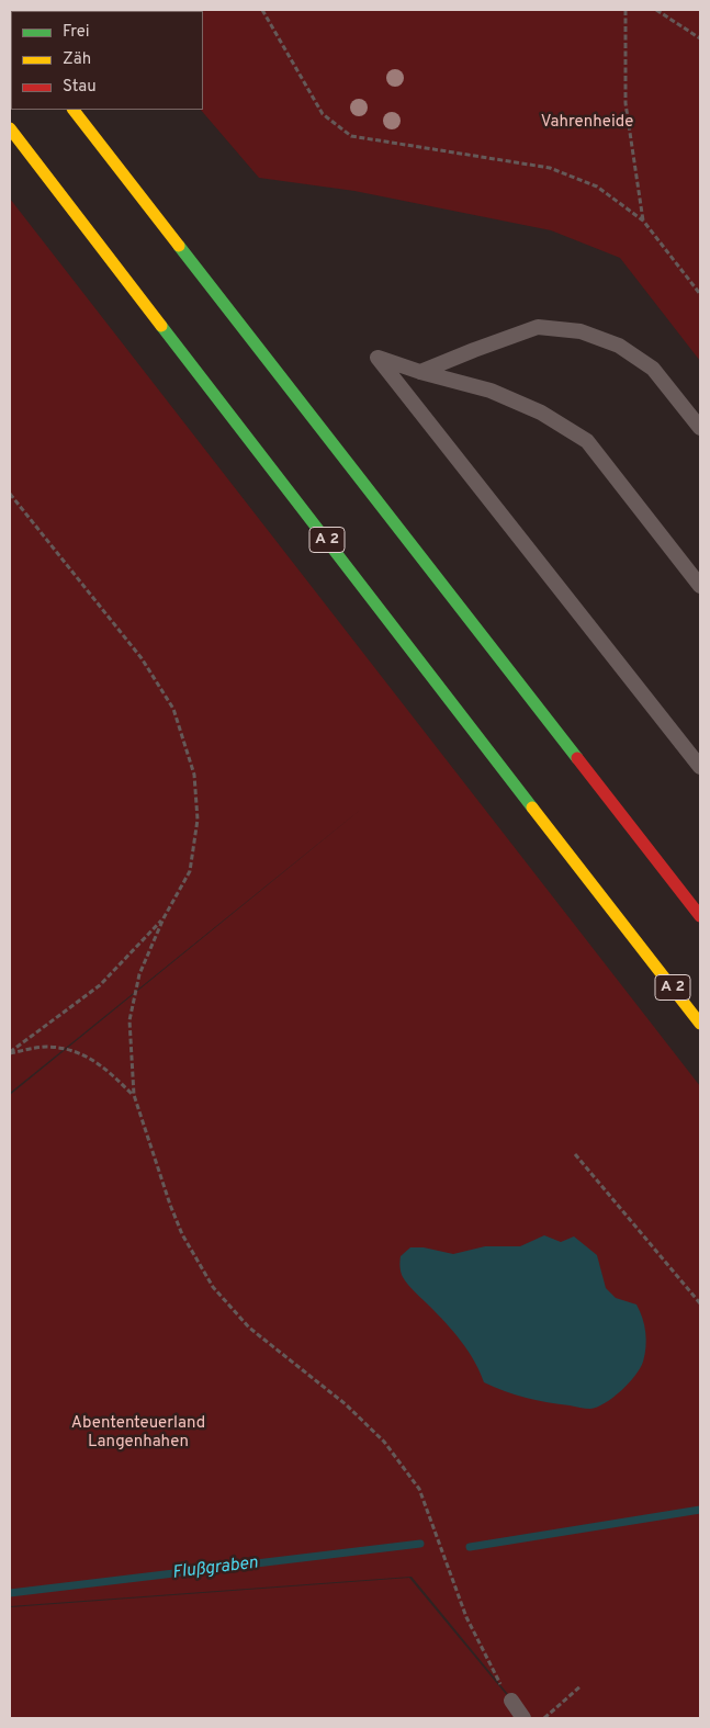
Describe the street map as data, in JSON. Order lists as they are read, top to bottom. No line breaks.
{"streets":{"highway":["A 2"]},"water":["Flußgraben"],"parks":["Vahrenheide","Abententeuerland Langenhahen"],"legend":["Frei","Zäh","Stau"]}
